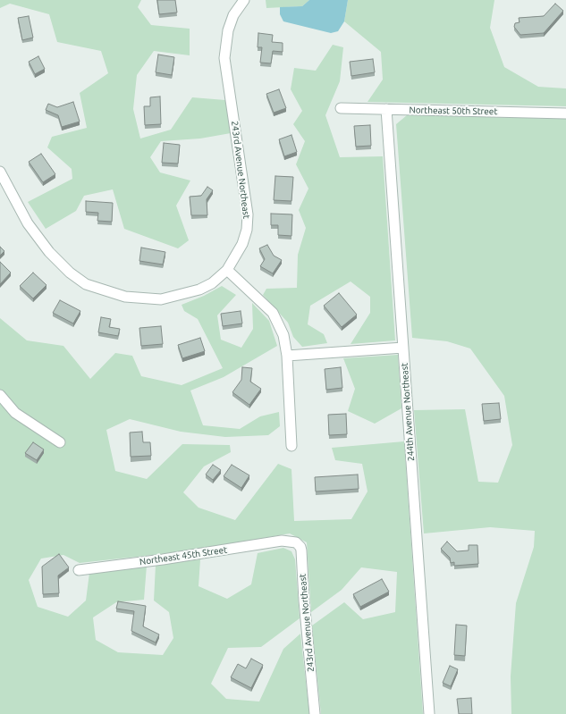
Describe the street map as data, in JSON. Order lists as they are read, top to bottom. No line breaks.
{"streets":{"street":["Northeast 50th Street","243rd Avenue Northeast","244th Avenue Northeast","Northeast 45th Street"]},"crossings":[["Northeast 50th Street","244th Avenue Northeast"],["243rd Avenue Northeast","Northeast 45th Street"]]}
